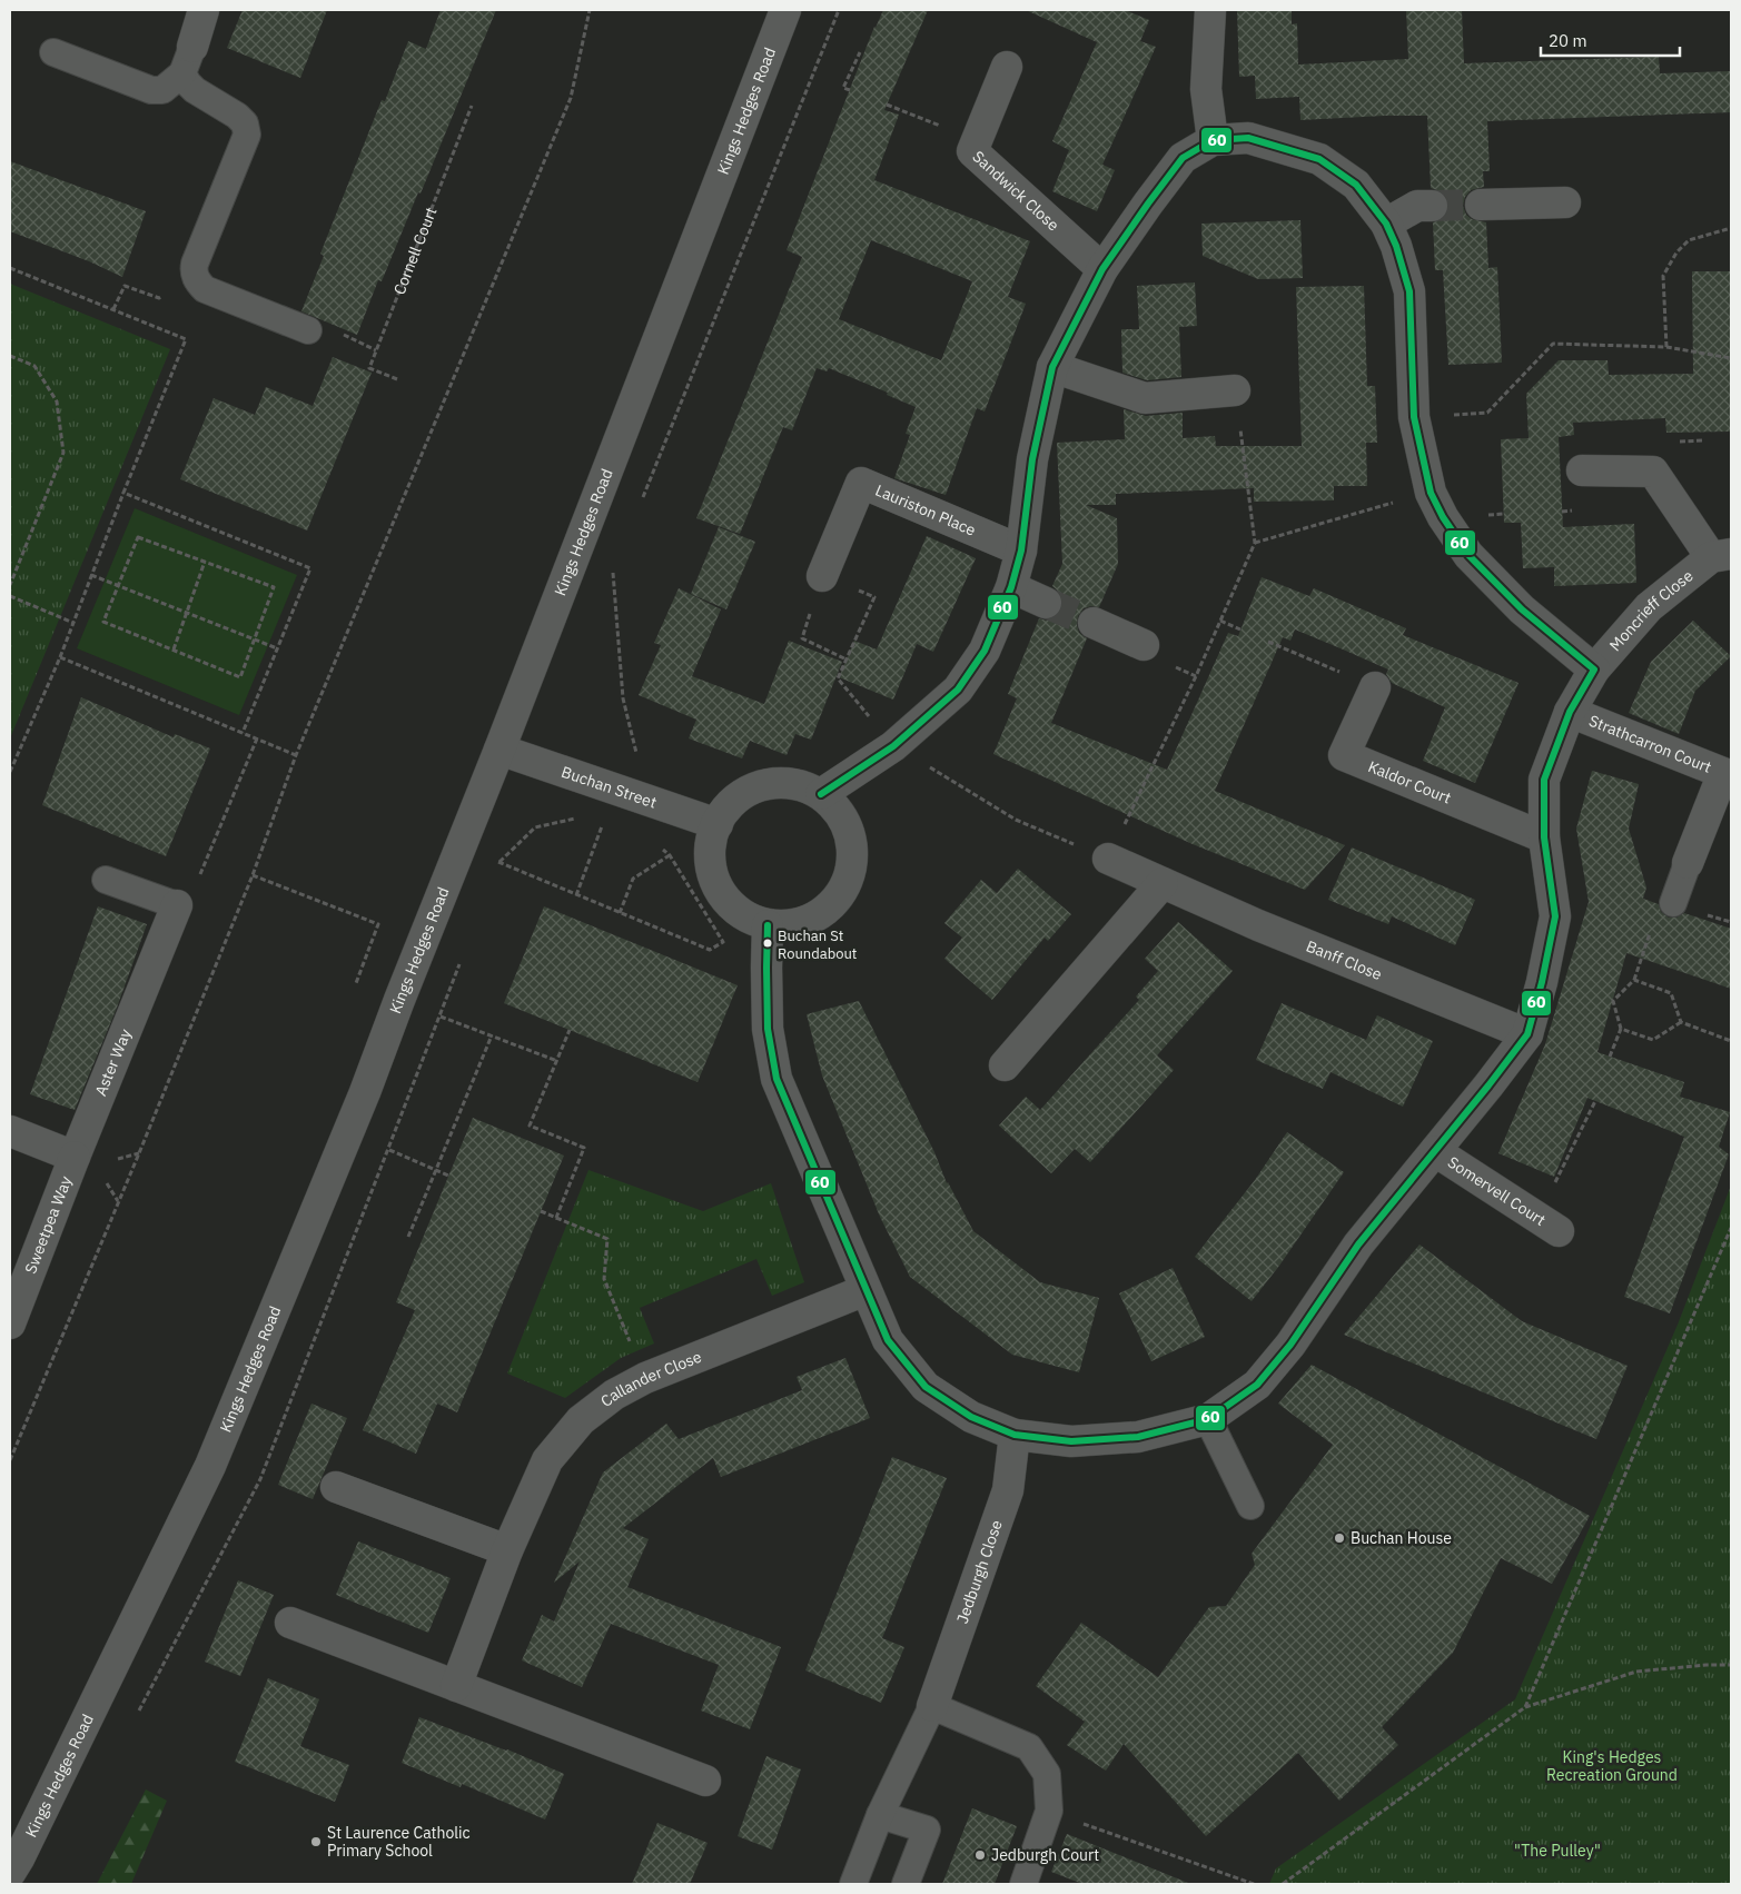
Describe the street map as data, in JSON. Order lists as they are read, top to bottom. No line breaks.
{"streets":{"street":["Kings Hedges Road","Sandwick Close","Lauriston Place","Moncrieff Close","Strathcarron Court","Kaldor Court","Buchan Street","Banff Close","Aster Way","Somervell Court","Sweetpea Way","Callander Close","Jedburgh Close"],"path":["Cornell Court"]},"crossings":[["Kings Hedges Road","Buchan Street"],["Aster Way","Sweetpea Way"]],"parks":["King's Hedges Recreation Ground","\"The Pulley\""],"places":["Buchan St Roundabout","Buchan House","St Laurence Catholic Primary School","Jedburgh Court"],"lines":["transit line 60"],"scale_bar":"20 m"}
